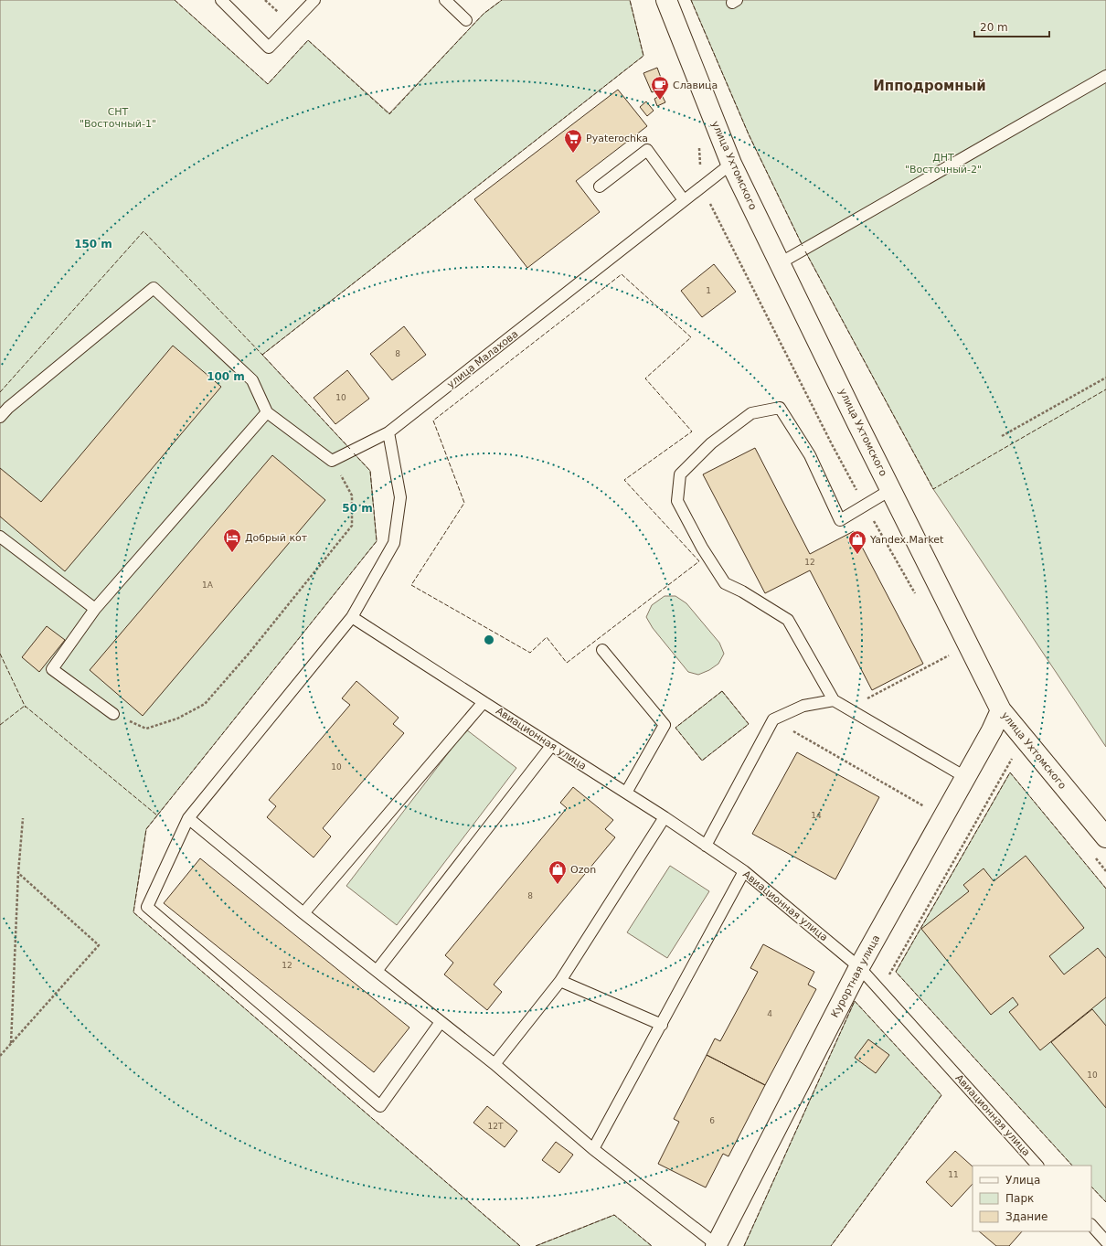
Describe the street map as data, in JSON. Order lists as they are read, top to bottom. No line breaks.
{"streets":{"street":["улица Ухтомского","Курортная улица"],"lane":["улица Малахова","Авиационная улица"]},"crossings":[["улица Ухтомского","улица Малахова"],["улица Ухтомского","Курортная улица"],["Авиационная улица","Курортная улица"]],"districts":["Ипподромный"],"parks":["СНТ \"Восточный-1\"","ДНТ \"Восточный-2\""],"places":{"cafe":["Славица"],"supermarket":["Pyaterochka"],"hotel":["Добрый кот"],"shop":["Yandex.Market","Ozon"]},"house_numbers":["1","8","10","12","1А","10","14","8","12","4","10","6","12Т","11"],"legend":["Улица","Парк","Здание"],"scale_bar":"20 m","rings":["150 m","100 m","50 m"]}
